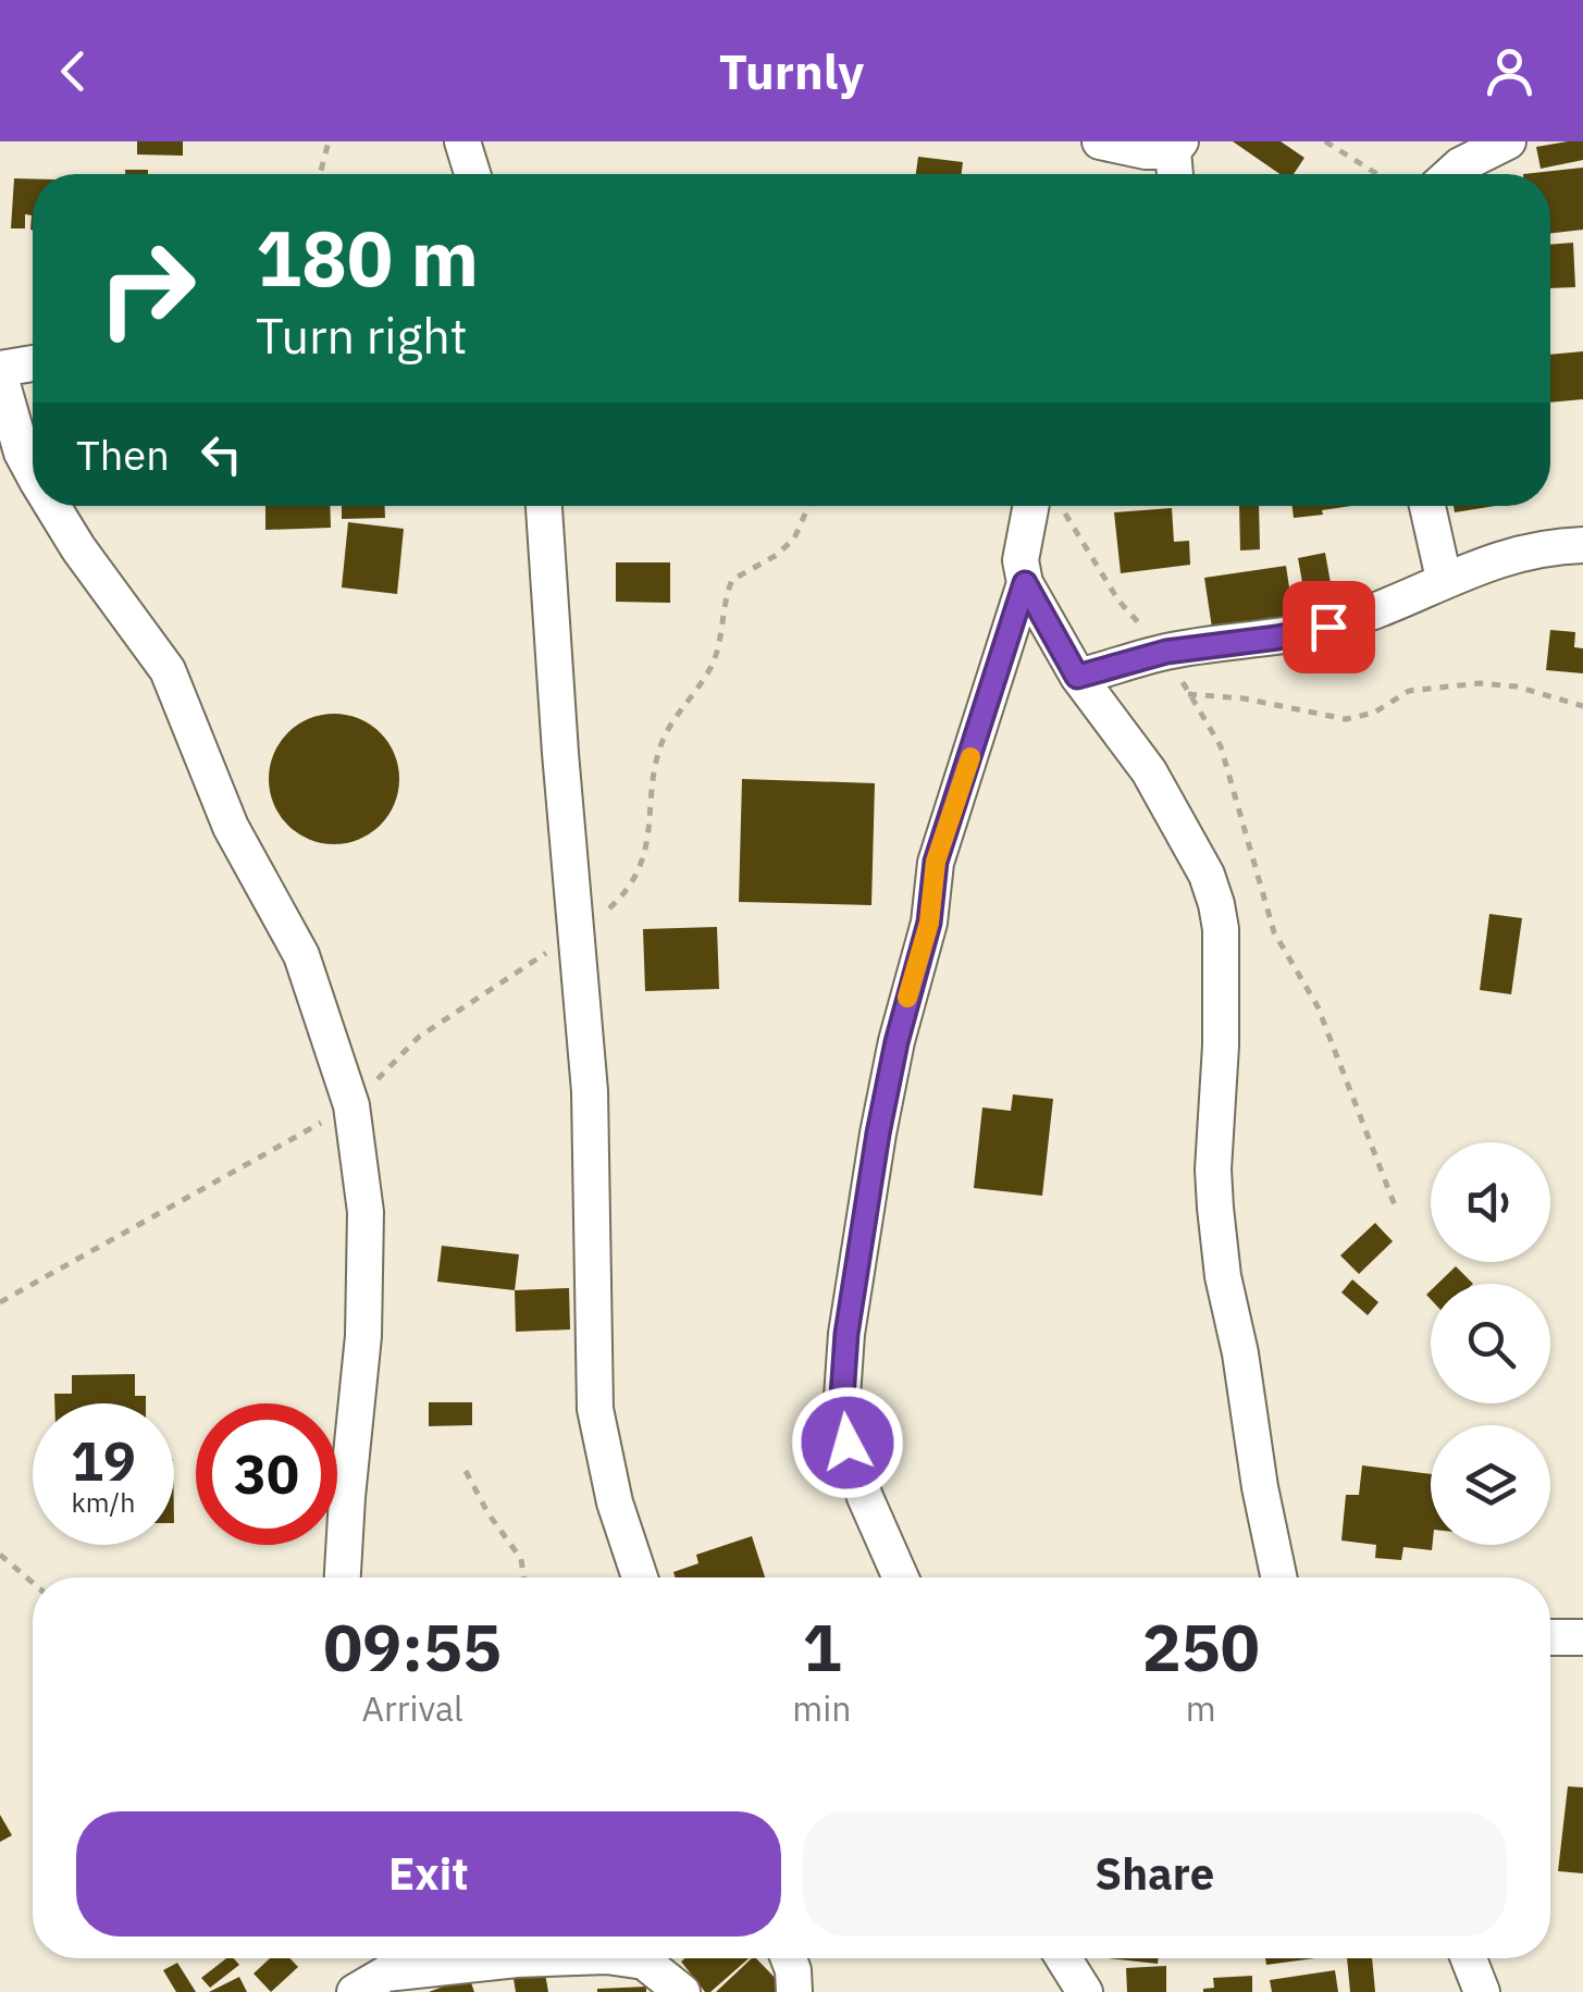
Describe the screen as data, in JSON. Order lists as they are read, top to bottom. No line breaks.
{"page":{"header":"Turnly","turn":["180 m","Turn right"],"then":"Then","speed":"19 km/h","limit":"30","eta":["09:55","Arrival","1","min","250","m"],"buttons":["Exit","Share"]}}
